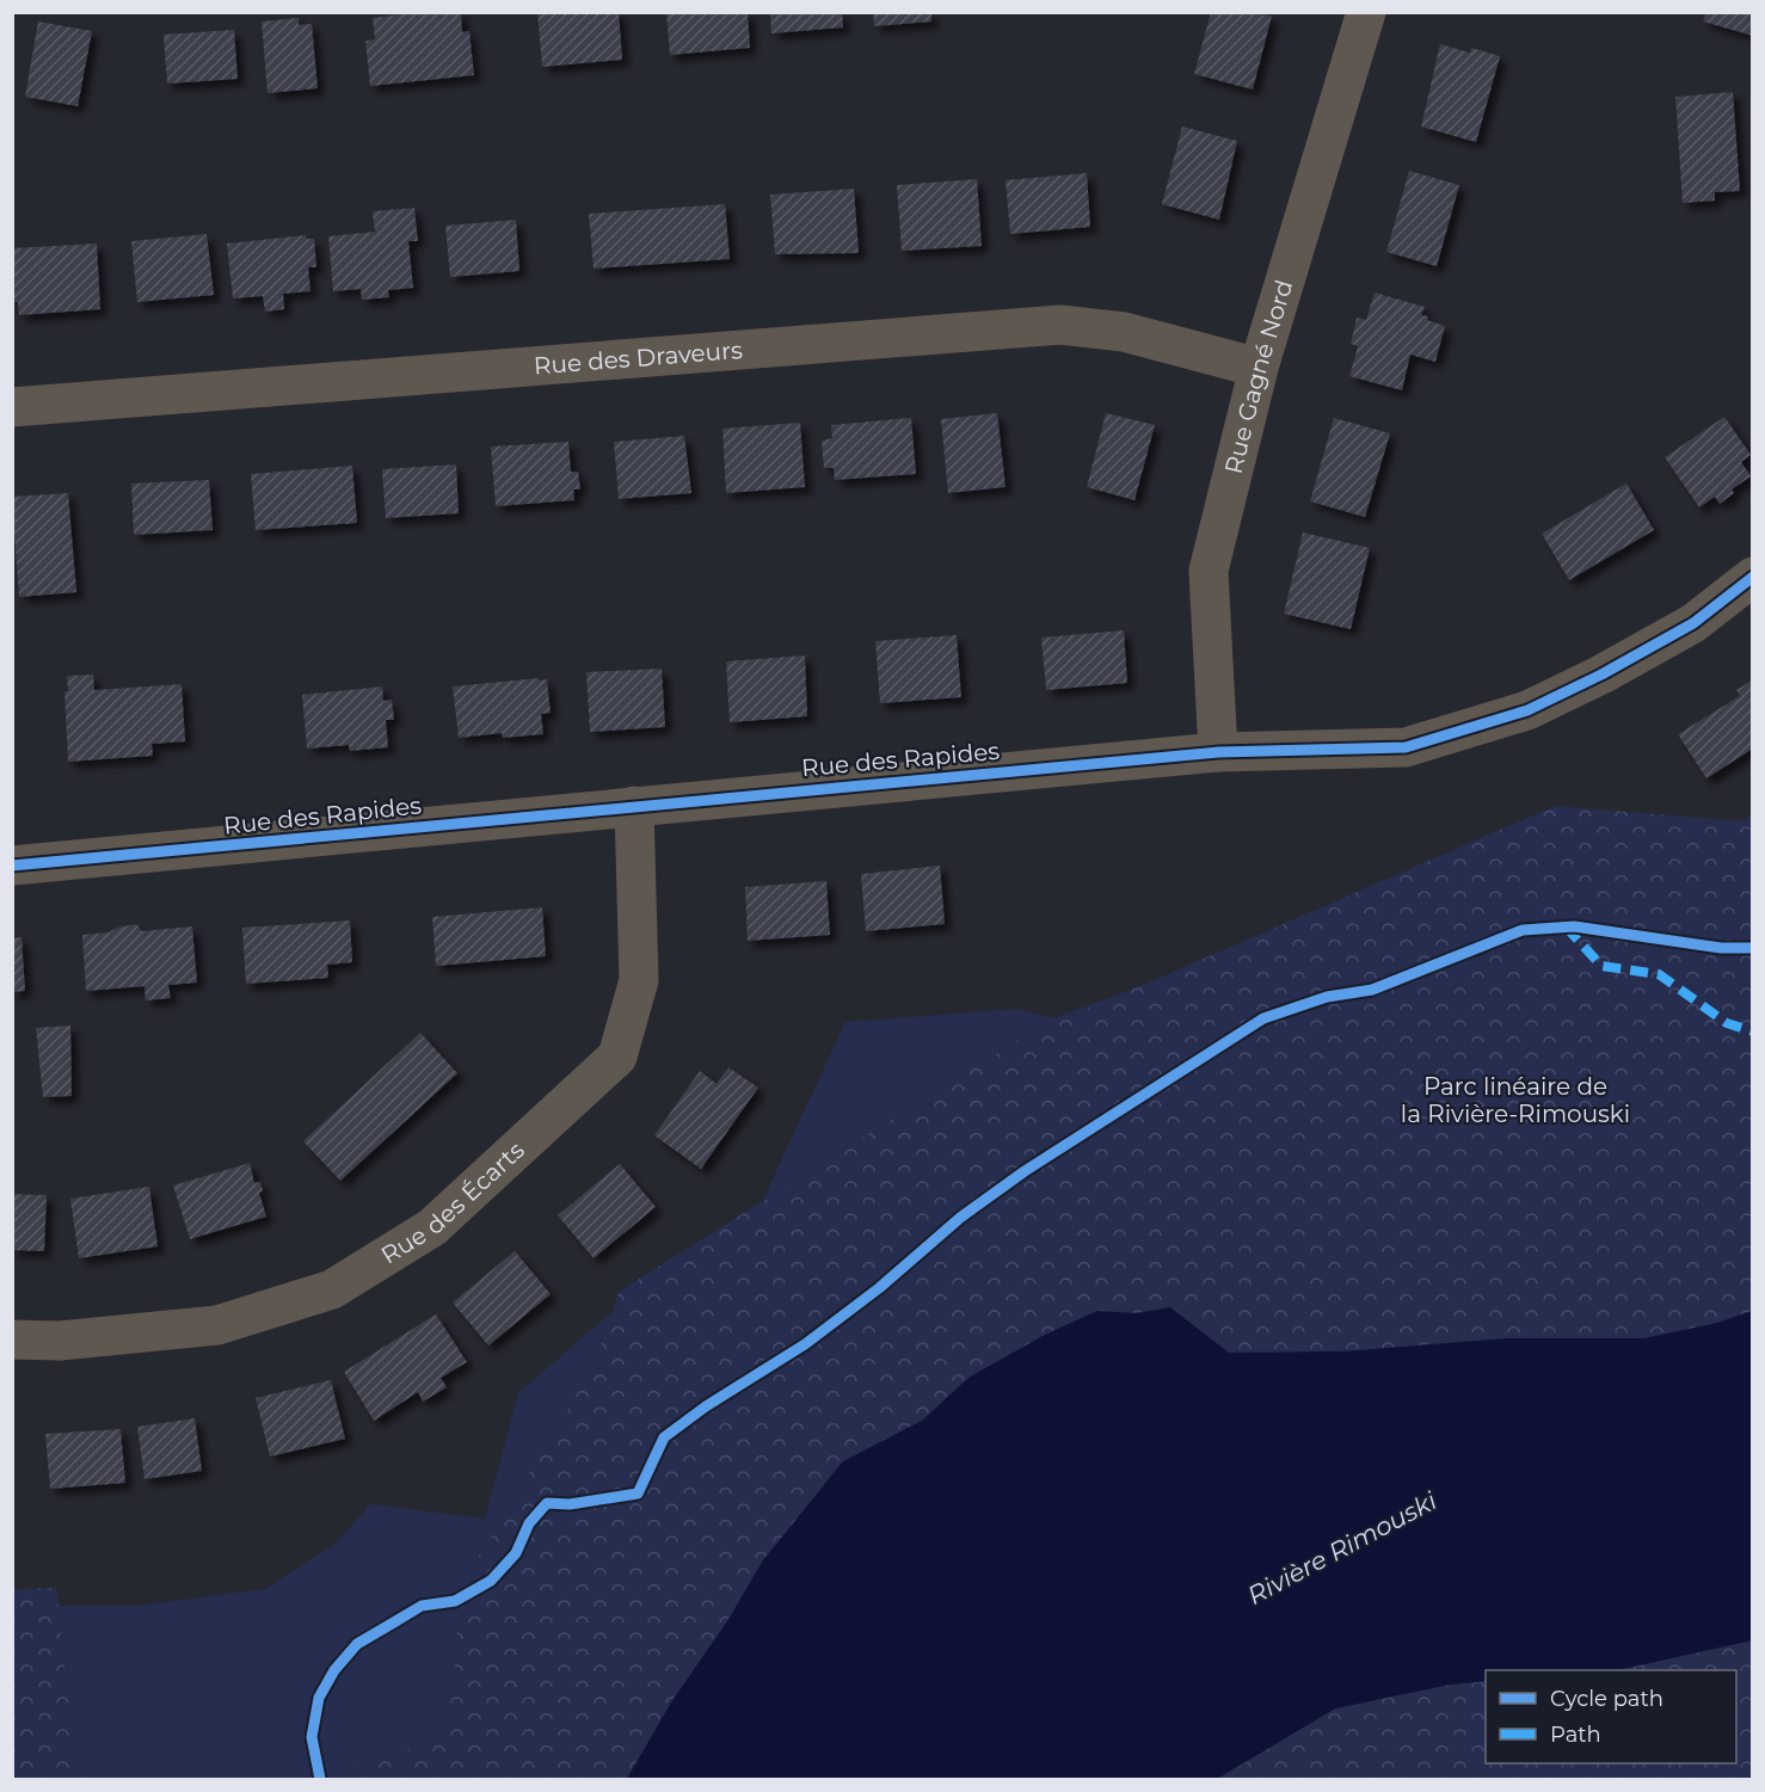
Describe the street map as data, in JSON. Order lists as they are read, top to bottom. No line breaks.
{"streets":{"street":["Rue des Draveurs","Rue Gagné Nord","Rue des Rapides","Rue des Écarts"]},"crossings":[["Rue des Draveurs","Rue Gagné Nord"],["Rue Gagné Nord","Rue des Rapides"],["Rue des Rapides","Rue des Écarts"]],"water":["Rivière Rimouski"],"parks":["Parc linéaire de la Rivière-Rimouski"],"legend":["Cycle path","Path"]}
